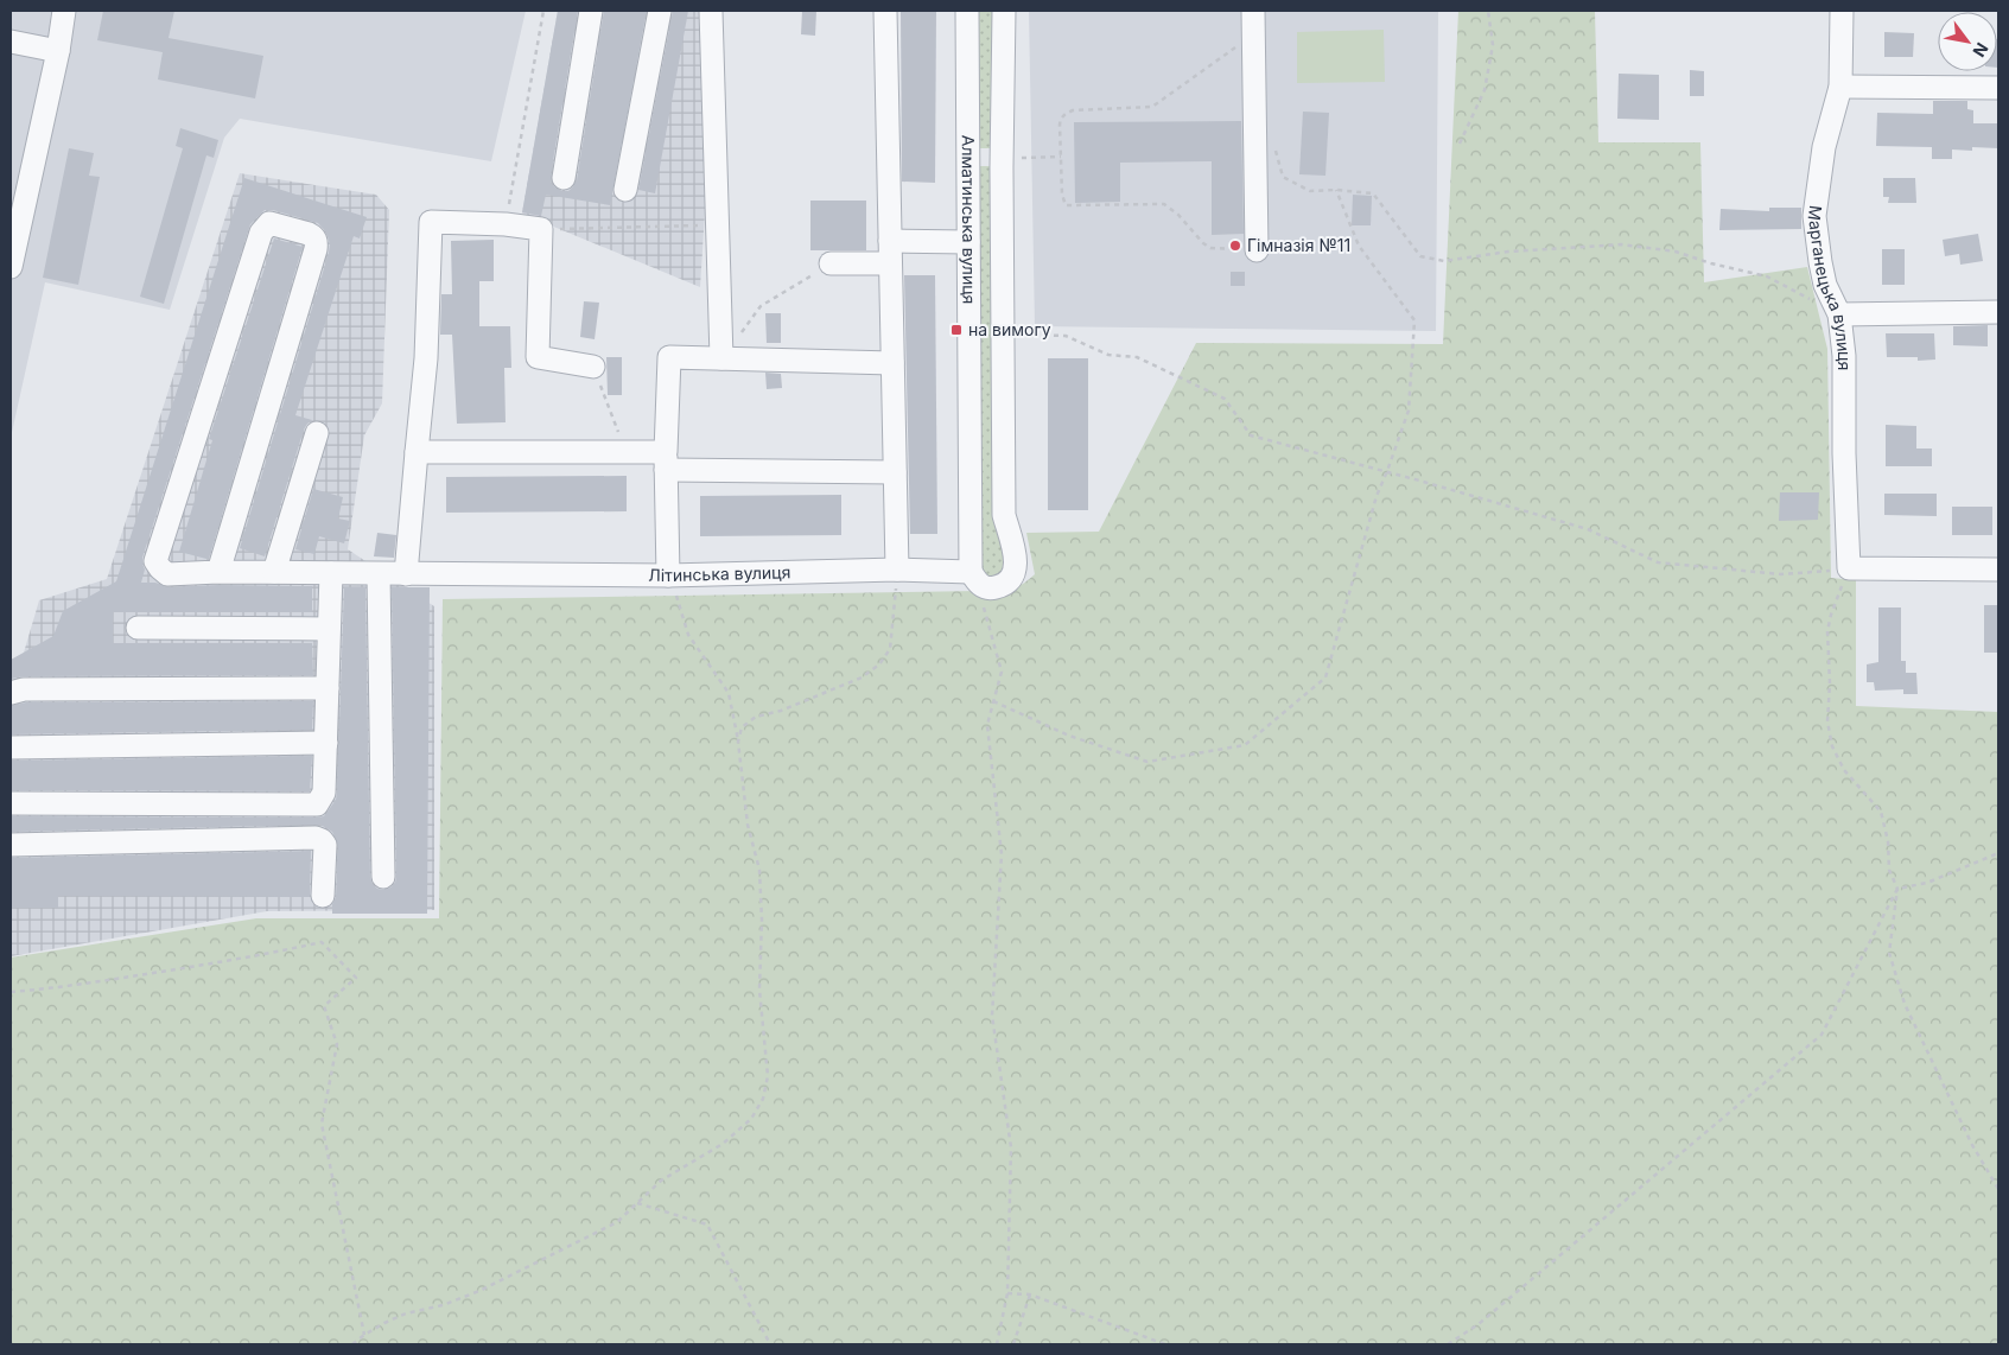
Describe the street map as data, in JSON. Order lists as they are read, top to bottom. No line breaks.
{"streets":{"street":["Алматинська вулиця","Марганецька вулиця","Літинська вулиця"]},"crossings":[["Алматинська вулиця","Літинська вулиця"]],"places":{"other":["Гімназія №11"],"transit":["на вимогу"]},"north":"bottom right"}
